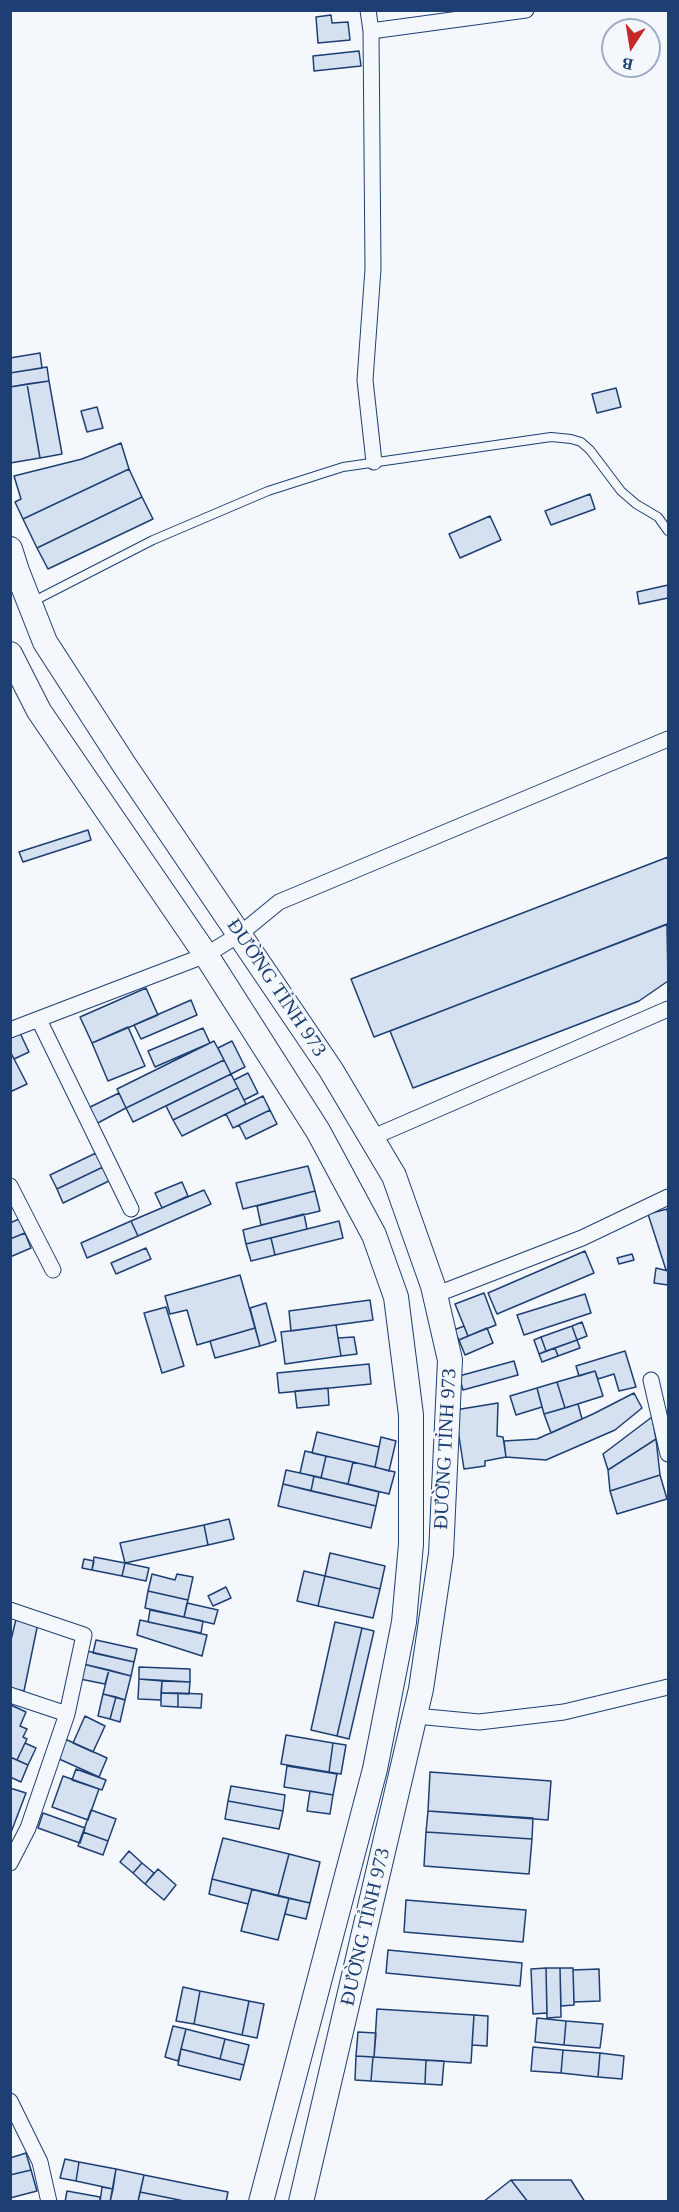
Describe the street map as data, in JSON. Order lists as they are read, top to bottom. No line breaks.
{"streets":{"main road":["ĐƯỜNG TỈNH 973"]},"north":"bottom"}
